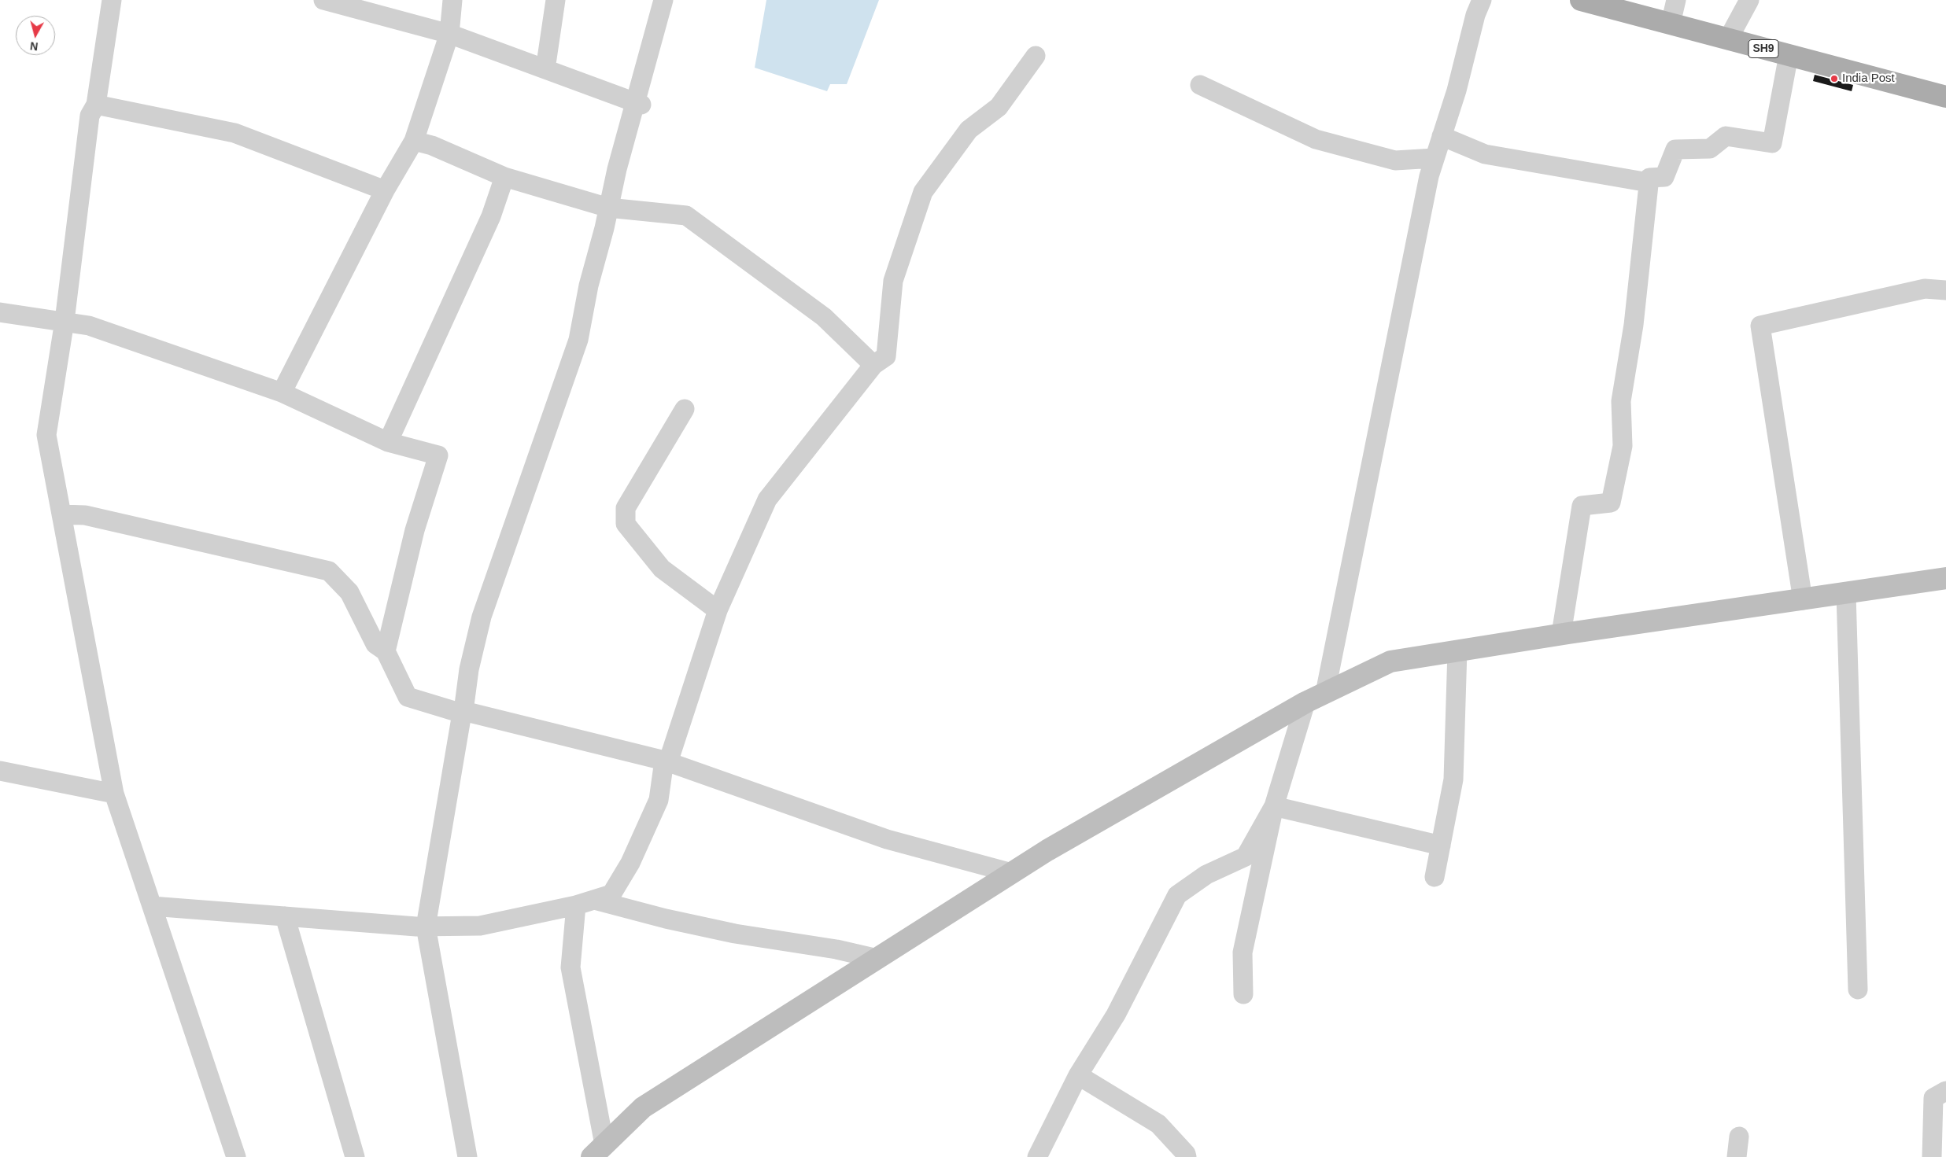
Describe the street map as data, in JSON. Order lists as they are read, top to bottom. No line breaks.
{"streets":{"main road":["SH9"]},"places":["India Post"],"north":"bottom"}
